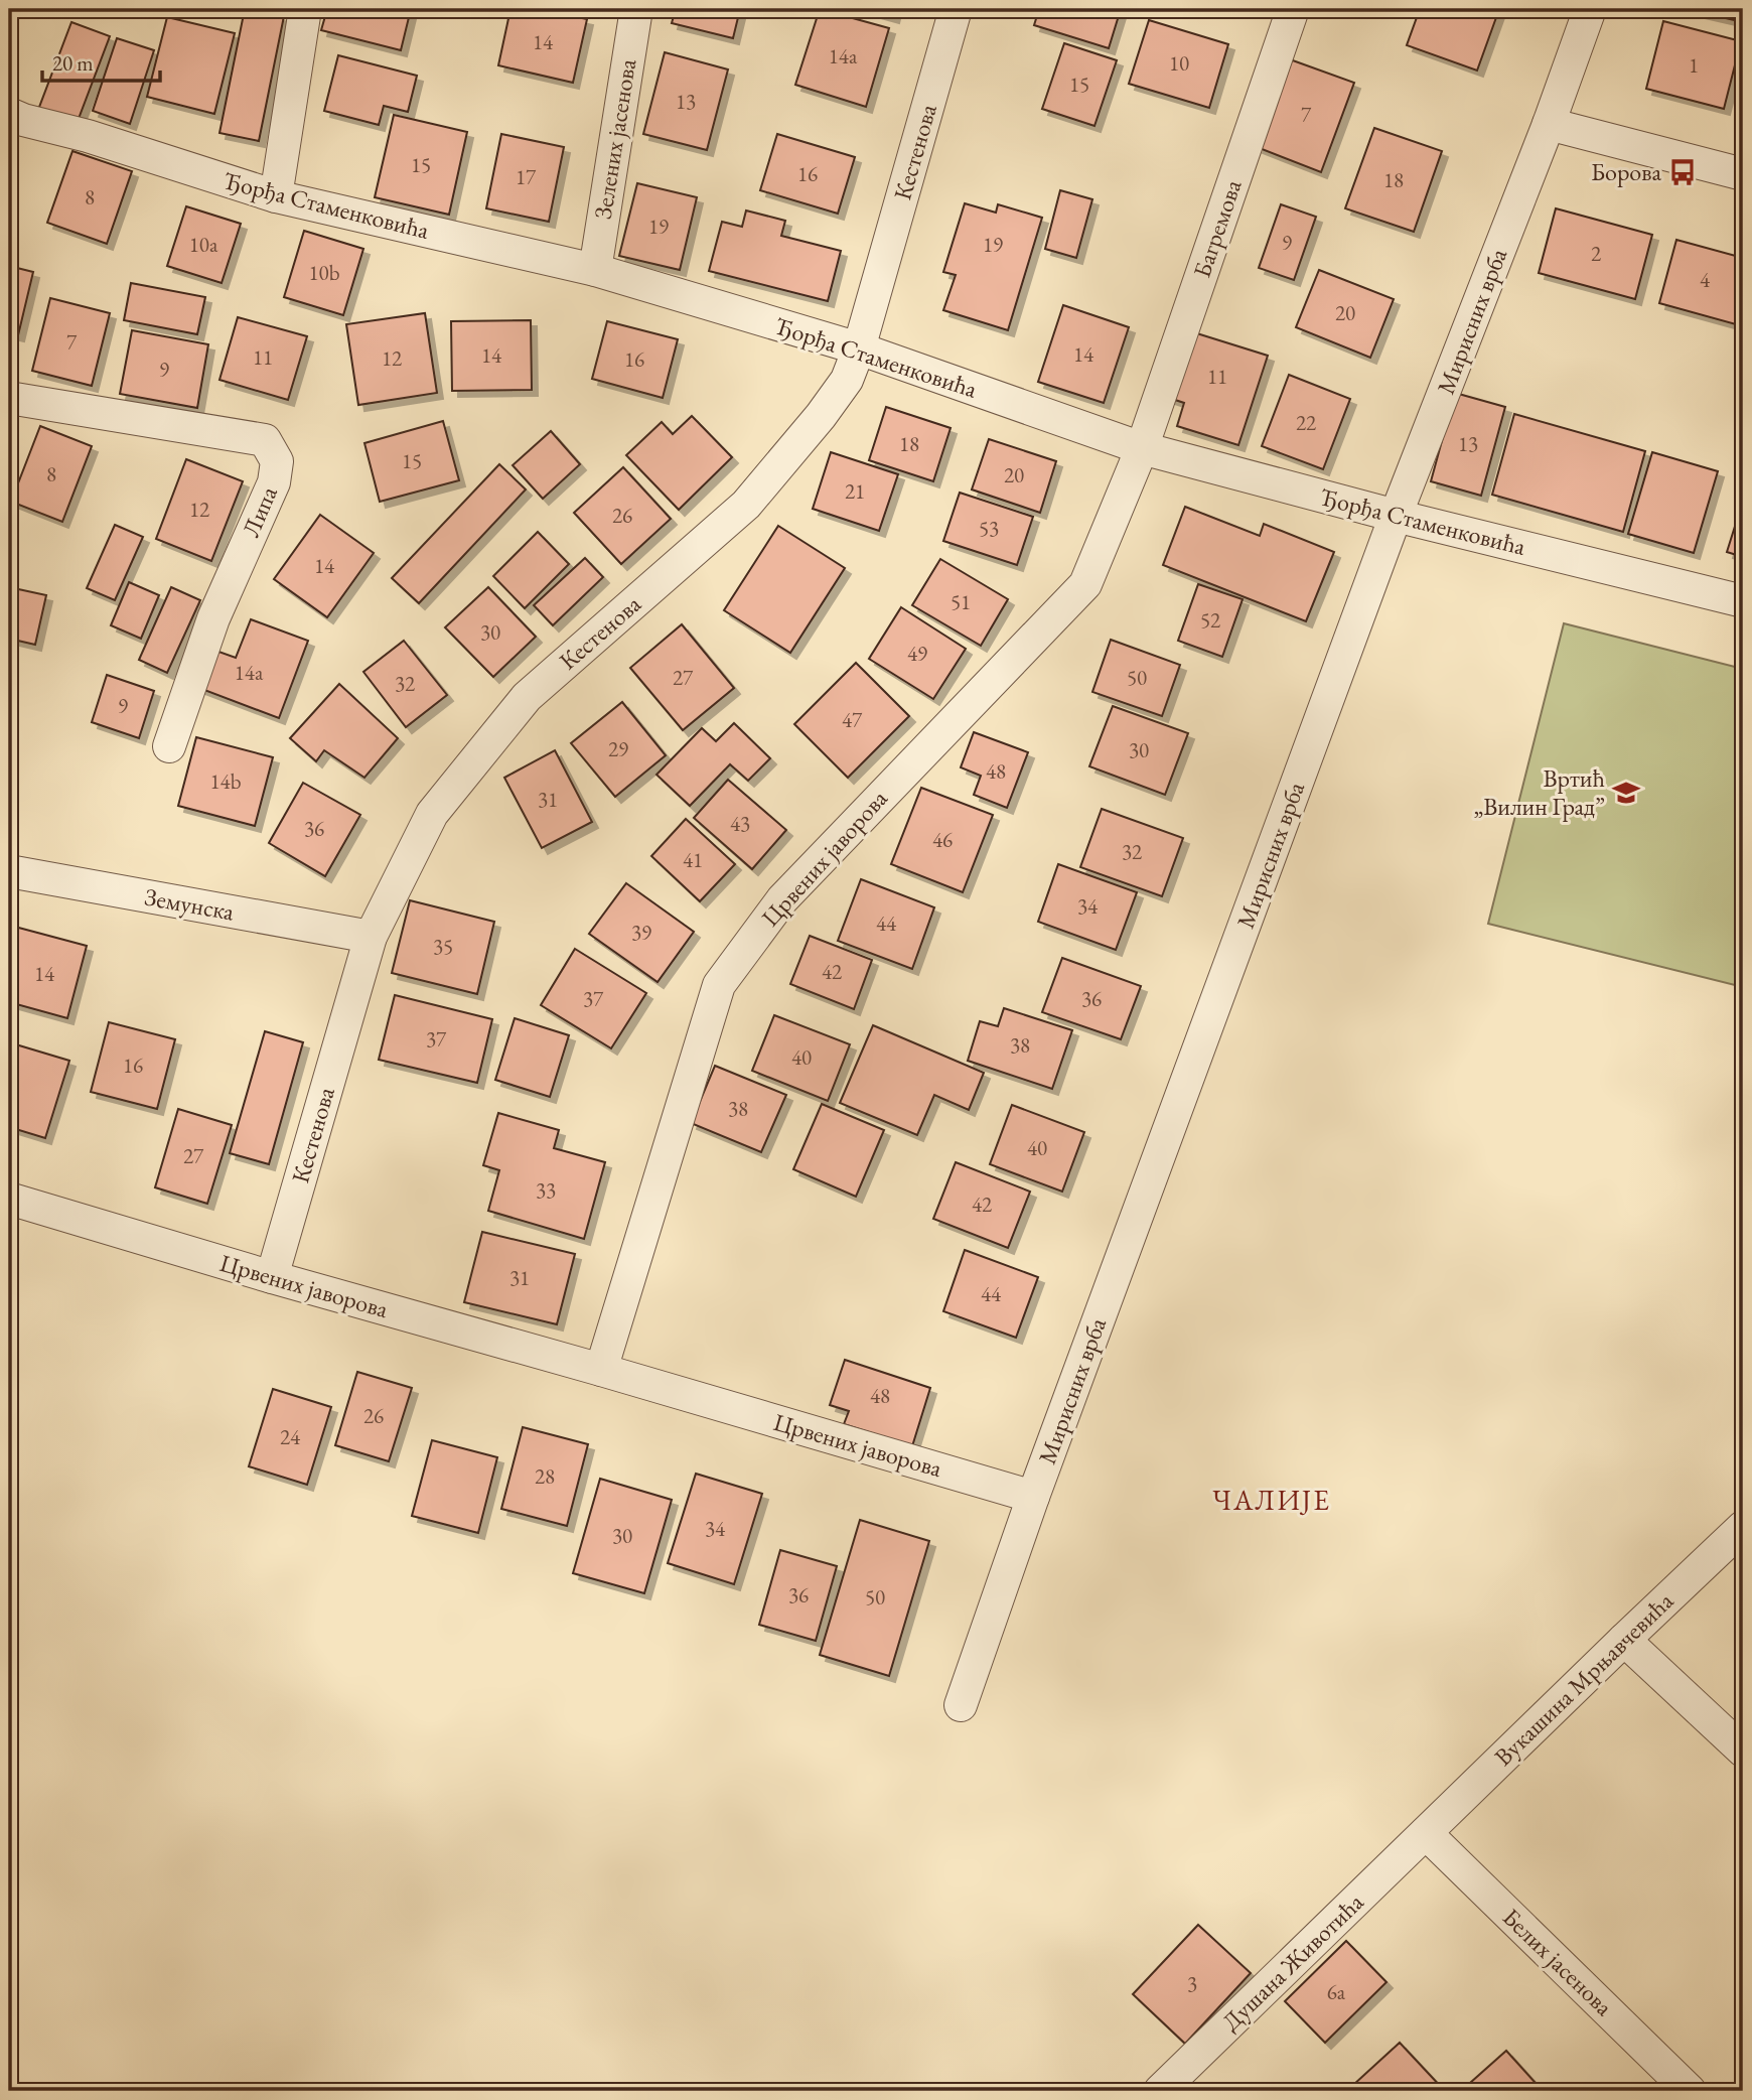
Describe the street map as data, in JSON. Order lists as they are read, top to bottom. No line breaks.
{"streets":{"street":["Зелених јасенова","Кестенова","Ђорђа Стаменковића","Багремова","Мирисних врба","Липа","Црвених јаворова","Земунска","Вукашина Мрњавчевића","Душана Животића","Белих јасенова"]},"crossings":[["Зелених јасенова","Ђорђа Стаменковића"],["Кестенова","Ђорђа Стаменковића"],["Кестенова","Црвених јаворова"],["Кестенова","Земунска"],["Ђорђа Стаменковића","Багремова"],["Ђорђа Стаменковића","Мирисних врба"],["Ђорђа Стаменковића","Црвених јаворова"],["Багремова","Црвених јаворова"],["Мирисних врба","Црвених јаворова"],["Вукашина Мрњавчевића","Душана Животића"],["Вукашина Мрњавчевића","Белих јасенова"],["Душана Животића","Белих јасенова"]],"districts":["ЧАЛИЈЕ"],"places":{"bus stop":["Борова"],"school or university":["Вртић „Вилин Град”"]},"house_numbers":["14","14a","10","1","15","13","7","15","16","17","18","8","19","9","10a","19","2","10b","4","20","7","14","14","11","12","16","9","11","22","18","13","15","8","20","21","12","26","53","14","51","52","30","49","14a","27","50","32","9","47","29","30","48","14b","31","43","36","46","32","41","34","44","39","35","42","14","37","36","37","38","40","16","38","40","27","33","42","31","44","48","26","24","28","34","30","36","50","3","6a"],"scale_bar":"20 m"}
